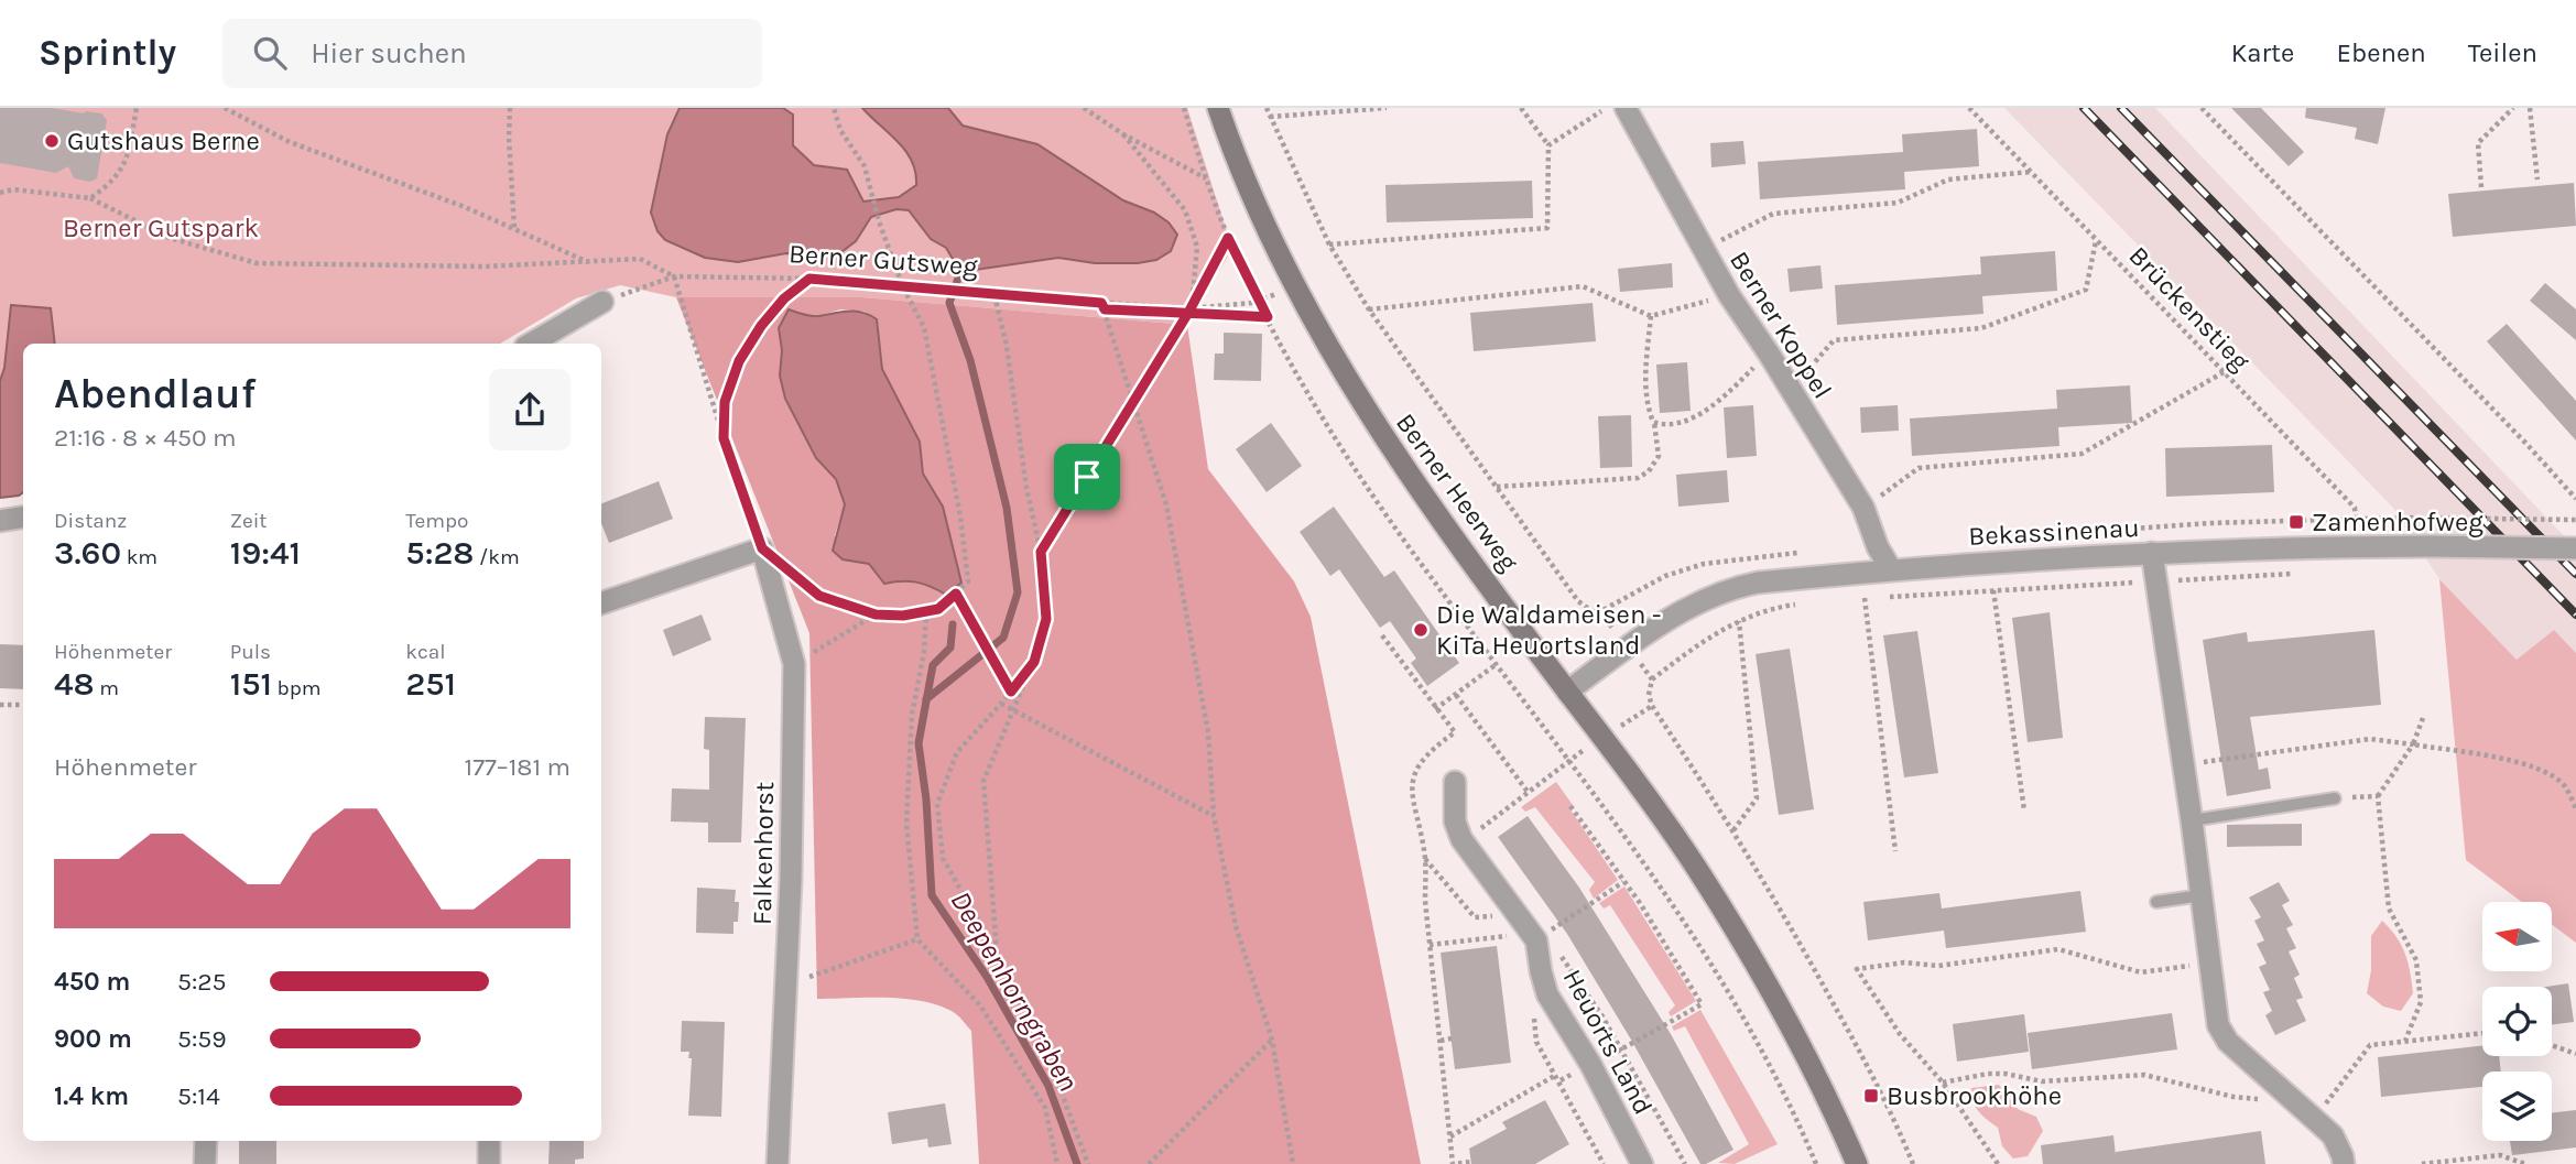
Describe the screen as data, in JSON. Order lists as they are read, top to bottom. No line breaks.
{"streets":{"main road":["Berner Heerweg"],"street":["Berner Koppel","Bekassinenau","Falkenhorst","Heuorts Land"],"path":["Berner Gutsweg","Brückenstieg"]},"crossings":[["Brückenstieg","Bekassinenau"],["Berner Koppel","Bekassinenau"],["Berner Heerweg","Bekassinenau"]],"water":["Deepenhorngraben"],"parks":["Berner Gutspark"],"places":{"other":["Gutshaus Berne","Die Waldameisen - KiTa Heuortsland"],"transit":["Zamenhofweg","Busbrookhöhe"]},"north":"left","page":{"header":"Sprintly","search":"Hier suchen","nav":["Karte","Ebenen","Teilen"],"heading":["Abendlauf","21:16 · 8 × 450 m"],"stats":[["Distanz","3.60 km"],["Zeit","19:41"],["Tempo","5:28 /km"],["Höhenmeter","48 m"],["Puls","151 bpm"],["kcal","251"]],"chart":["Höhenmeter","177–181 m"],"list":[{"name":"450 m","note":"5:25"},{"name":"900 m","note":"5:59"},{"name":"1.4 km","note":"5:14"}]}}
